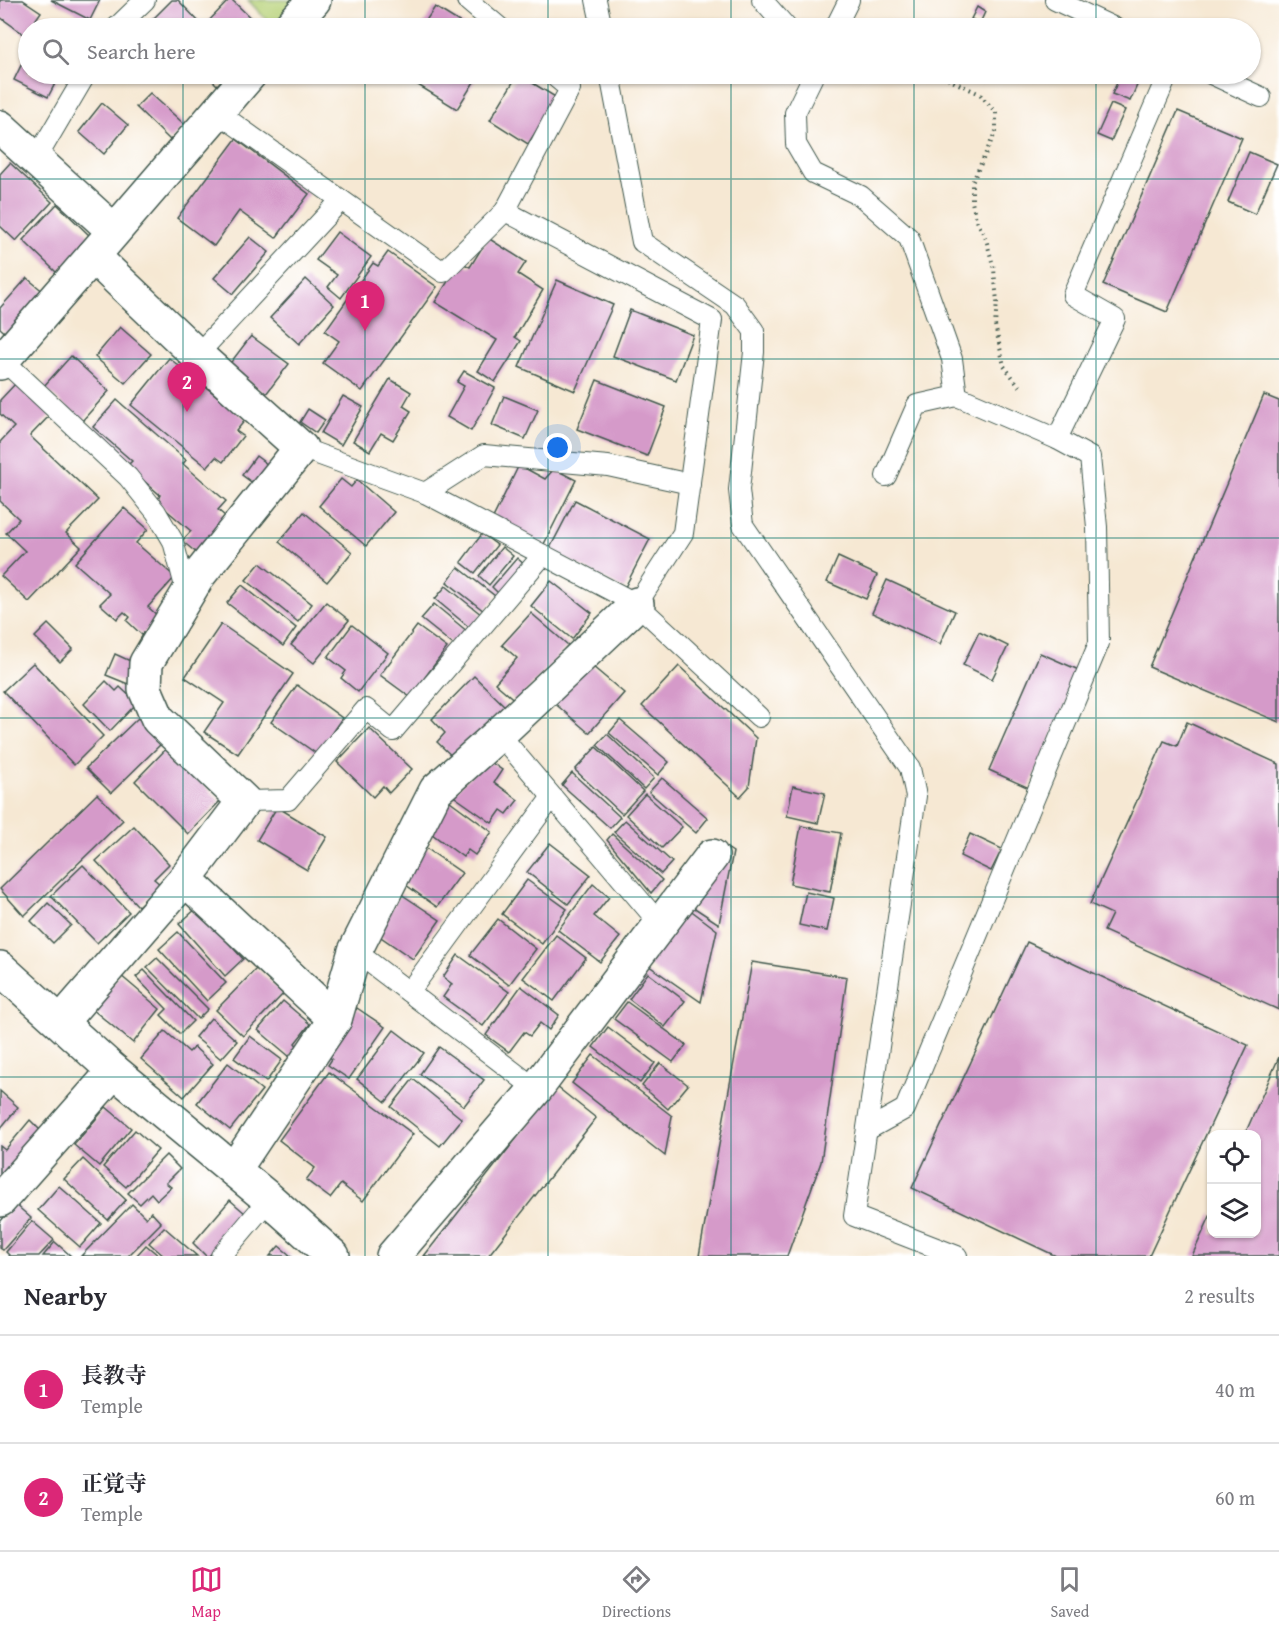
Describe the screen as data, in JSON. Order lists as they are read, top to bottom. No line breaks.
{"page":{"search":"Search here","pins":["1","2"],"heading":["Nearby","2 results"],"list":[{"mark":"1","name":"長教寺","note":"Temple","value":"40 m"},{"mark":"2","name":"正覚寺","note":"Temple","value":"60 m"}],"nav":["Map","Directions","Saved"]}}
